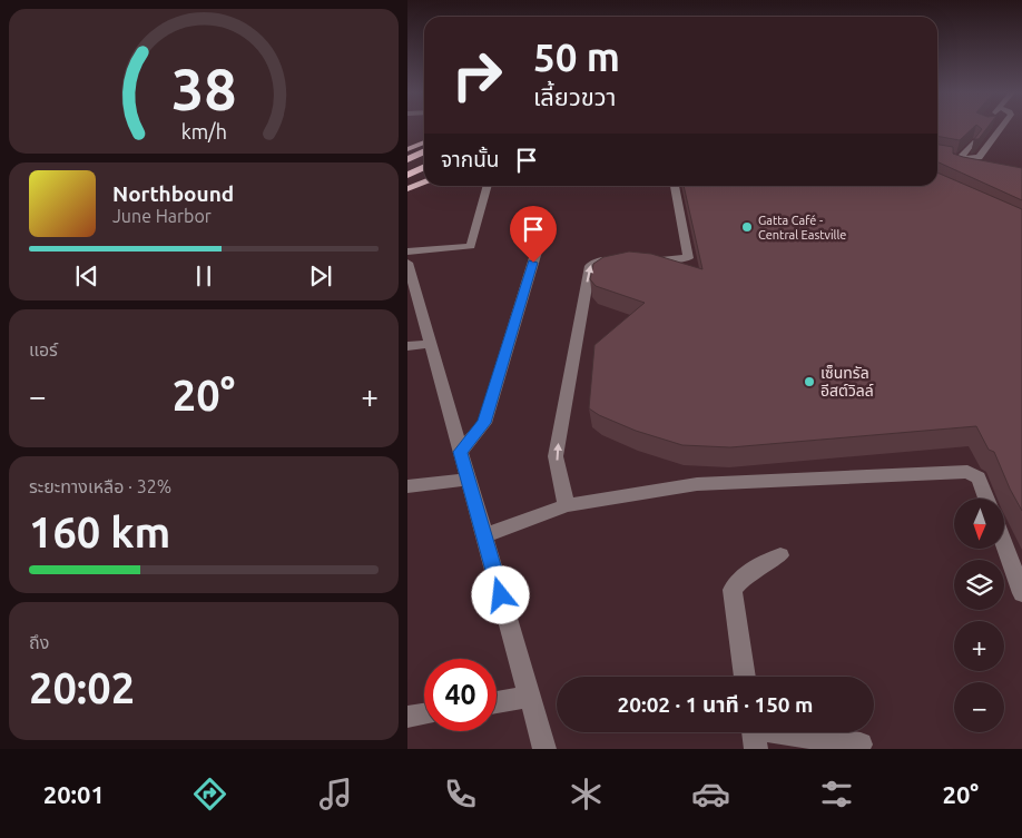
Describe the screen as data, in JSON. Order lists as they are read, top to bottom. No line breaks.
{"places":["Gatta Café - Central Eastville","เซ็นทรัล อีสต์วิลล์"],"north":"bottom","page":{"turn":["50 m","เลี้ยวขวา"],"then":"จากนั้น","song":["Northbound","June Harbor"],"tile":["แอร์",["ระยะทางเหลือ · 32%","160 km"],["ถึง","20:02"]],"heat":["−","20°","+"],"map_buttons":["+","−"],"limit":"40","trip":"20:02 · 1 นาที · 150 m","tabs":["20:01","20°"],"gauge":["38","km/h"]}}
